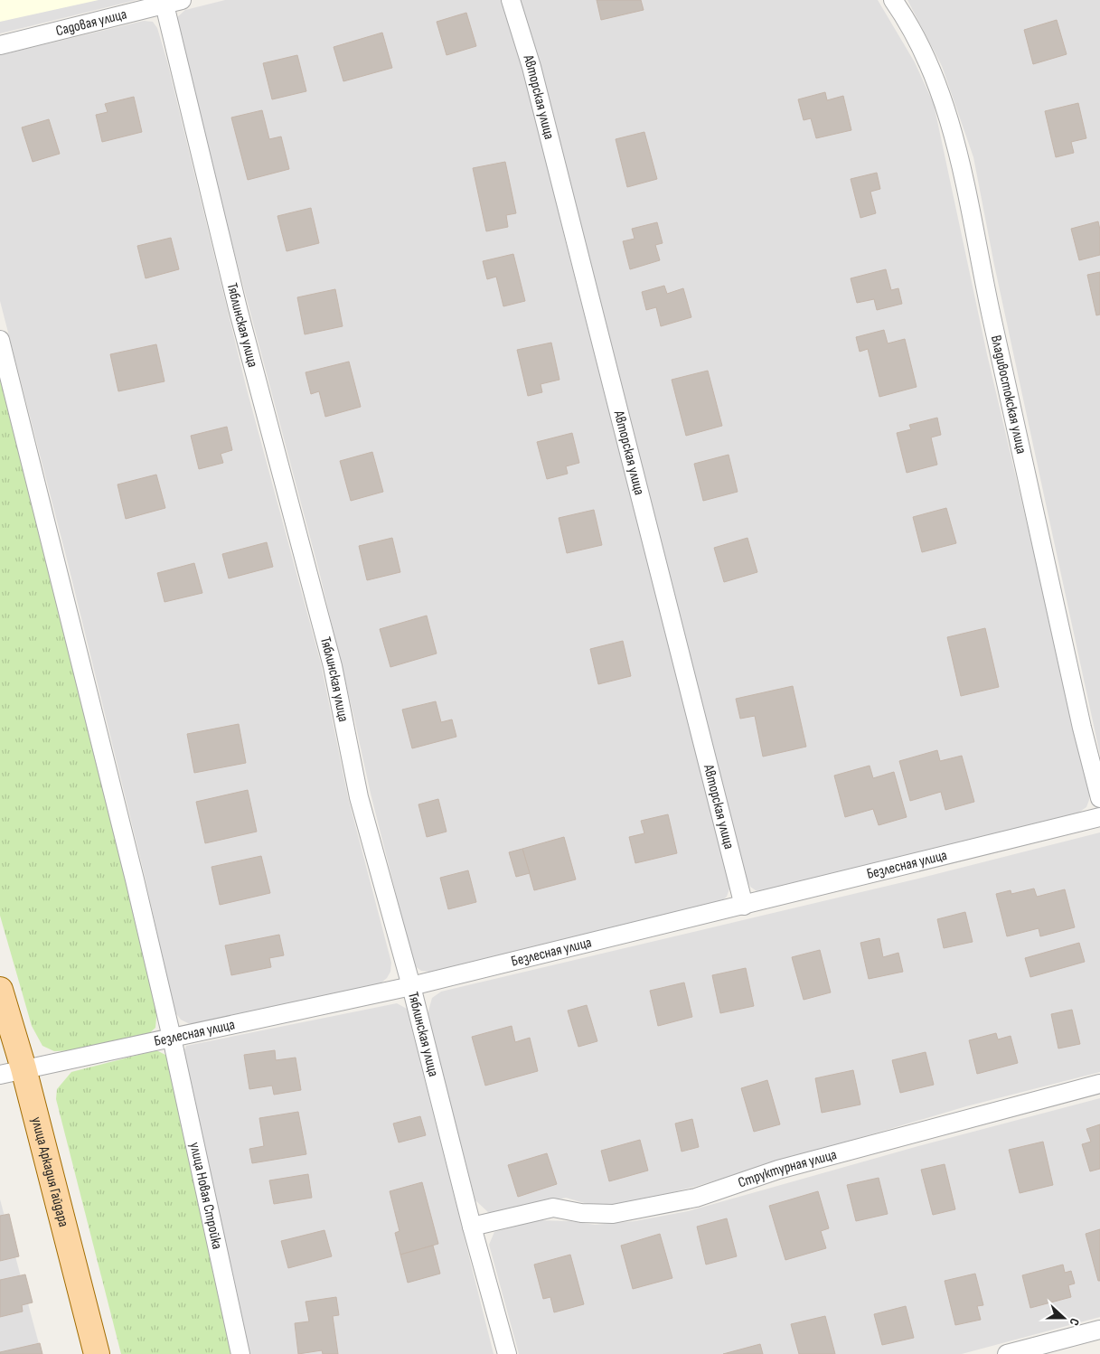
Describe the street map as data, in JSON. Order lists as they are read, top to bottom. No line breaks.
{"streets":{"main road":["улица Аркадия Гайдара"],"street":["Садовая улица","Авторская улица","Тяблинская улица","Владивостокская улица","Безлесная улица","Структурная улица","улица Новая Стройка"]},"crossings":[["Садовая улица","Тяблинская улица"],["Авторская улица","Безлесная улица"],["Тяблинская улица","Безлесная улица"],["Тяблинская улица","Структурная улица"],["Безлесная улица","улица Аркадия Гайдара"],["Безлесная улица","улица Новая Стройка"]],"north":"right"}
